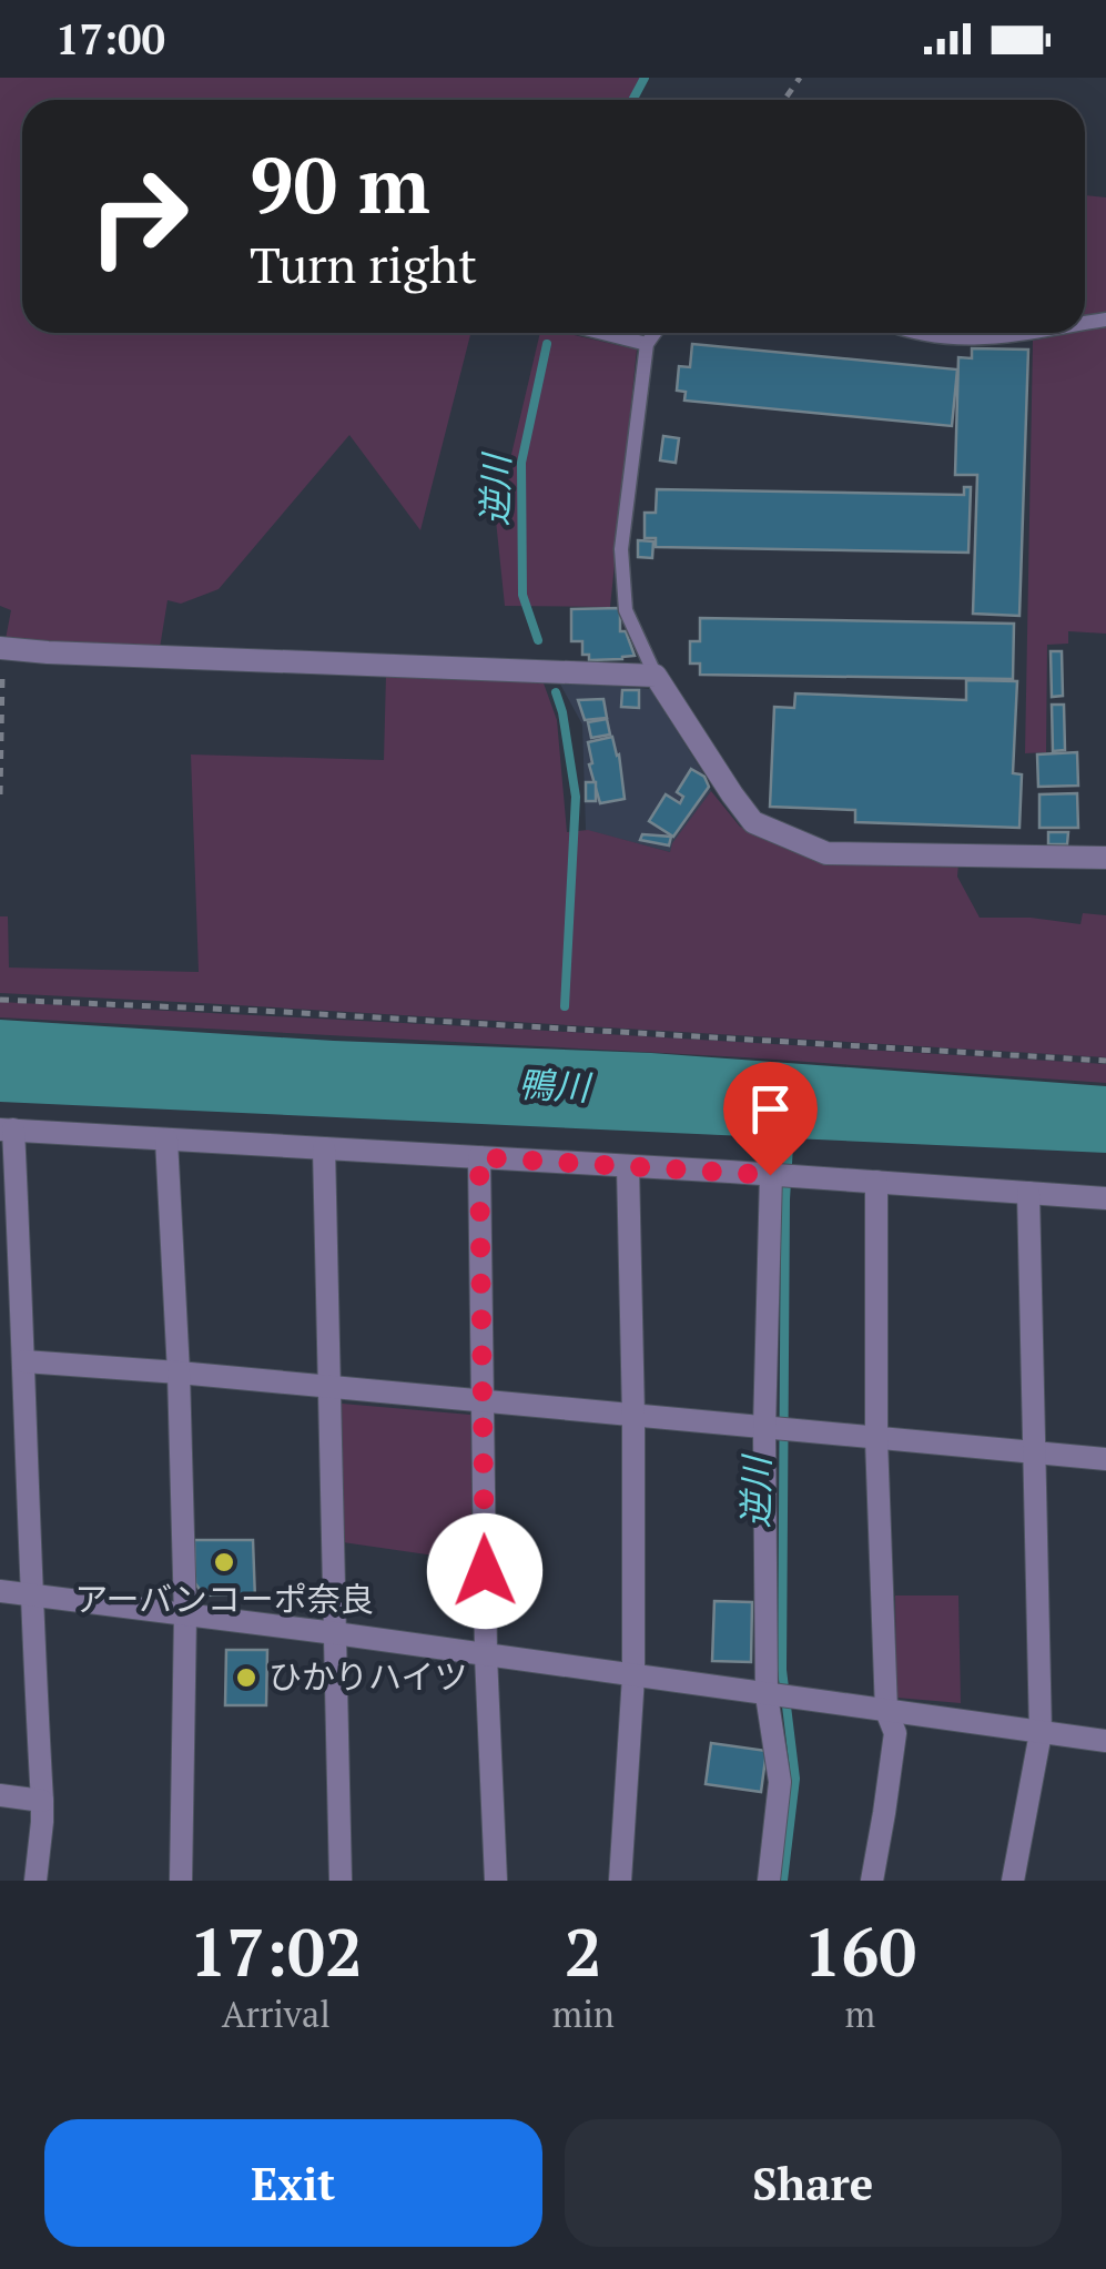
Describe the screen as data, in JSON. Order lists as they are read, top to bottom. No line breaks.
{"water":["逆川","鴨川"],"places":["アーバンコーポ奈良","ひかりハイツ"],"page":{"status":"17:00","turn":["90 m","Turn right"],"eta":["17:02","Arrival","2","min","160","m"],"buttons":["Exit","Share"]}}
